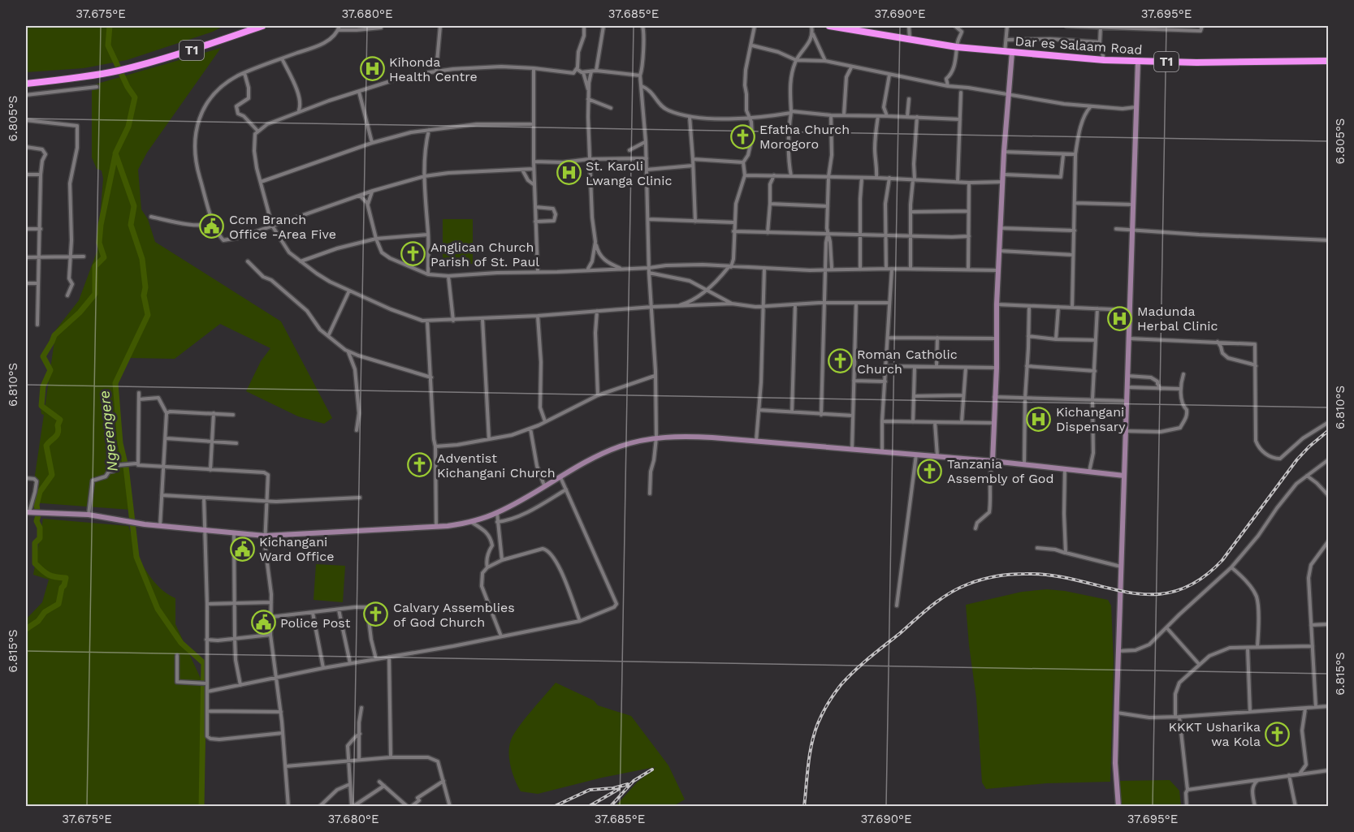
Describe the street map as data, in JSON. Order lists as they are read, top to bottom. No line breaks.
{"streets":{"highway":["Dar es Salaam Road","T1"]},"water":["Ngerengere"],"places":{"hospital":["Kihonda Health Centre","St. Karoli Lwanga Clinic","Madunda Herbal Clinic","Kichangani Dispensary"],"church":["Efatha Church Morogoro","Anglican Church Parish of St. Paul","Roman Catholic Church","Adventist Kichangani Church","Tanzania Assembly of God","Calvary Assemblies of God Church","KKKT Usharika wa Kola"],"public building":["Ccm Branch Office -Area Five","Kichangani Ward Office","Police Post"]},"coordinates":["37.675°E","37.680°E","37.685°E","37.690°E","37.695°E","6.805°S","6.810°S","6.815°S"]}
